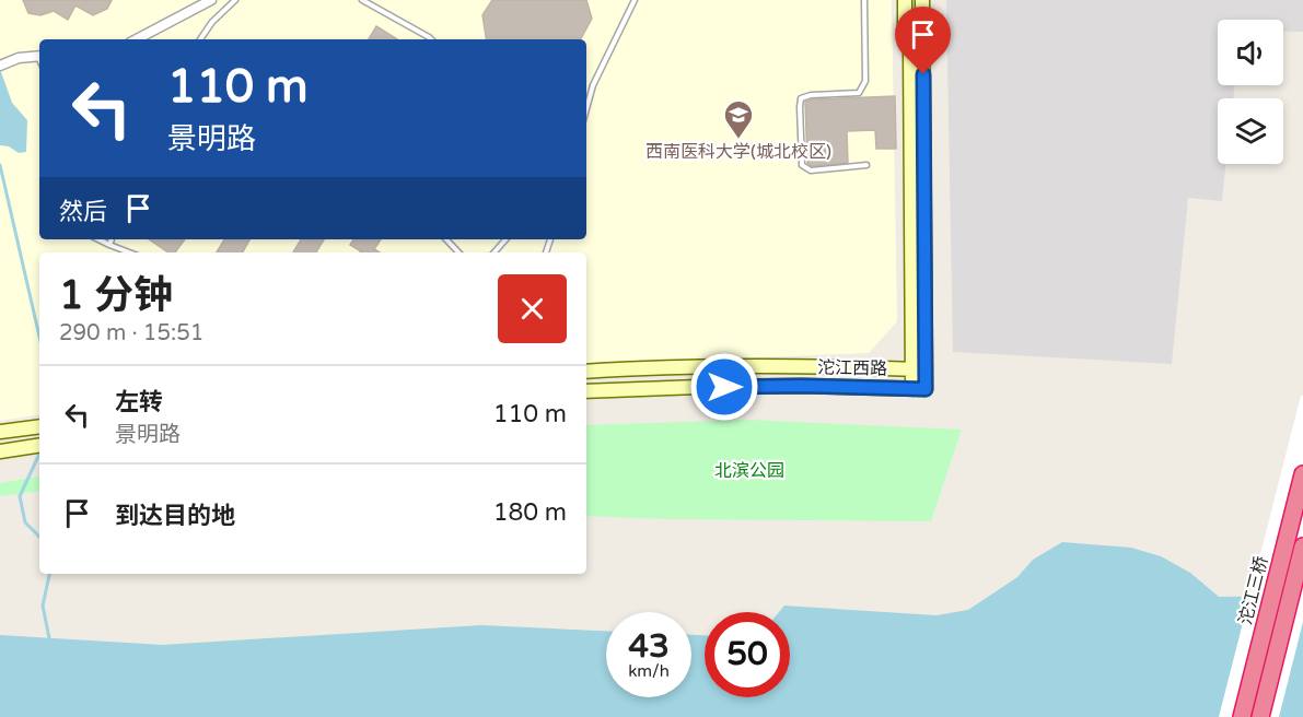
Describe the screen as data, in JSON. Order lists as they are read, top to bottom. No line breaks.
{"streets":{"highway":["沱江三桥"],"street":["沱江西路"]},"parks":["北滨公园"],"places":{"school or university":["西南医科大学(城北校区)"]},"page":{"turn":["110 m","景明路"],"then":"然后","heading":["1 分钟","290 m · 15:51"],"list":[{"name":"左转","note":"景明路","value":"110 m"},{"name":"到达目的地","value":"180 m"}],"speed":"43 km/h","limit":"50"}}
